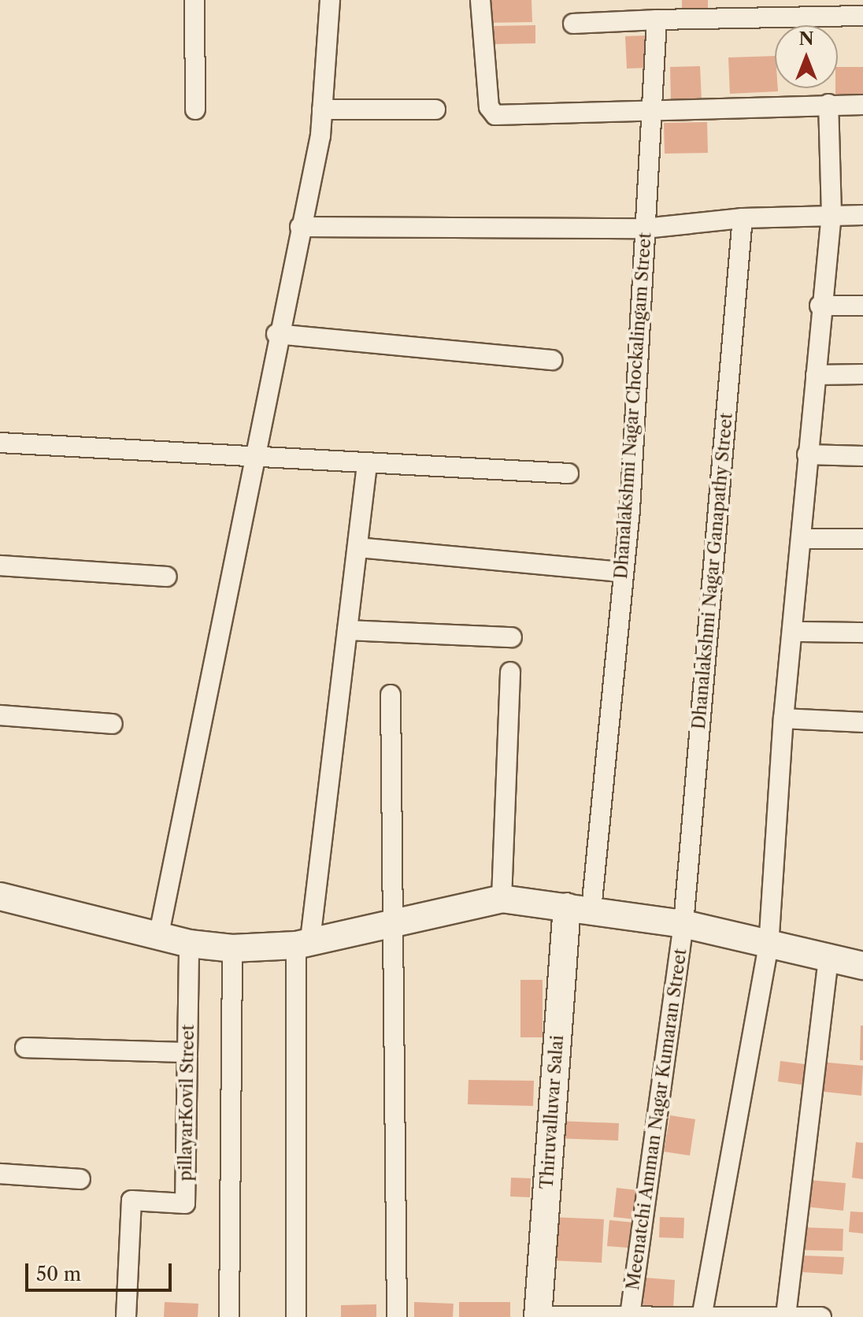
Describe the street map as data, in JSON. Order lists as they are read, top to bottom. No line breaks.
{"streets":{"street":["Dhanalakshmi Nagar Chockalingam Street","Dhanalakshmi Nagar Ganapathy Street","pillayarKovil Street","Thiruvalluvar Salai","Meenatchi Amman Nagar Kumaran Street"]},"crossings":[["Dhanalakshmi Nagar Chockalingam Street","Thiruvalluvar Salai"],["Dhanalakshmi Nagar Ganapathy Street","Meenatchi Amman Nagar Kumaran Street"]],"scale_bar":"50 m","north":"top"}
